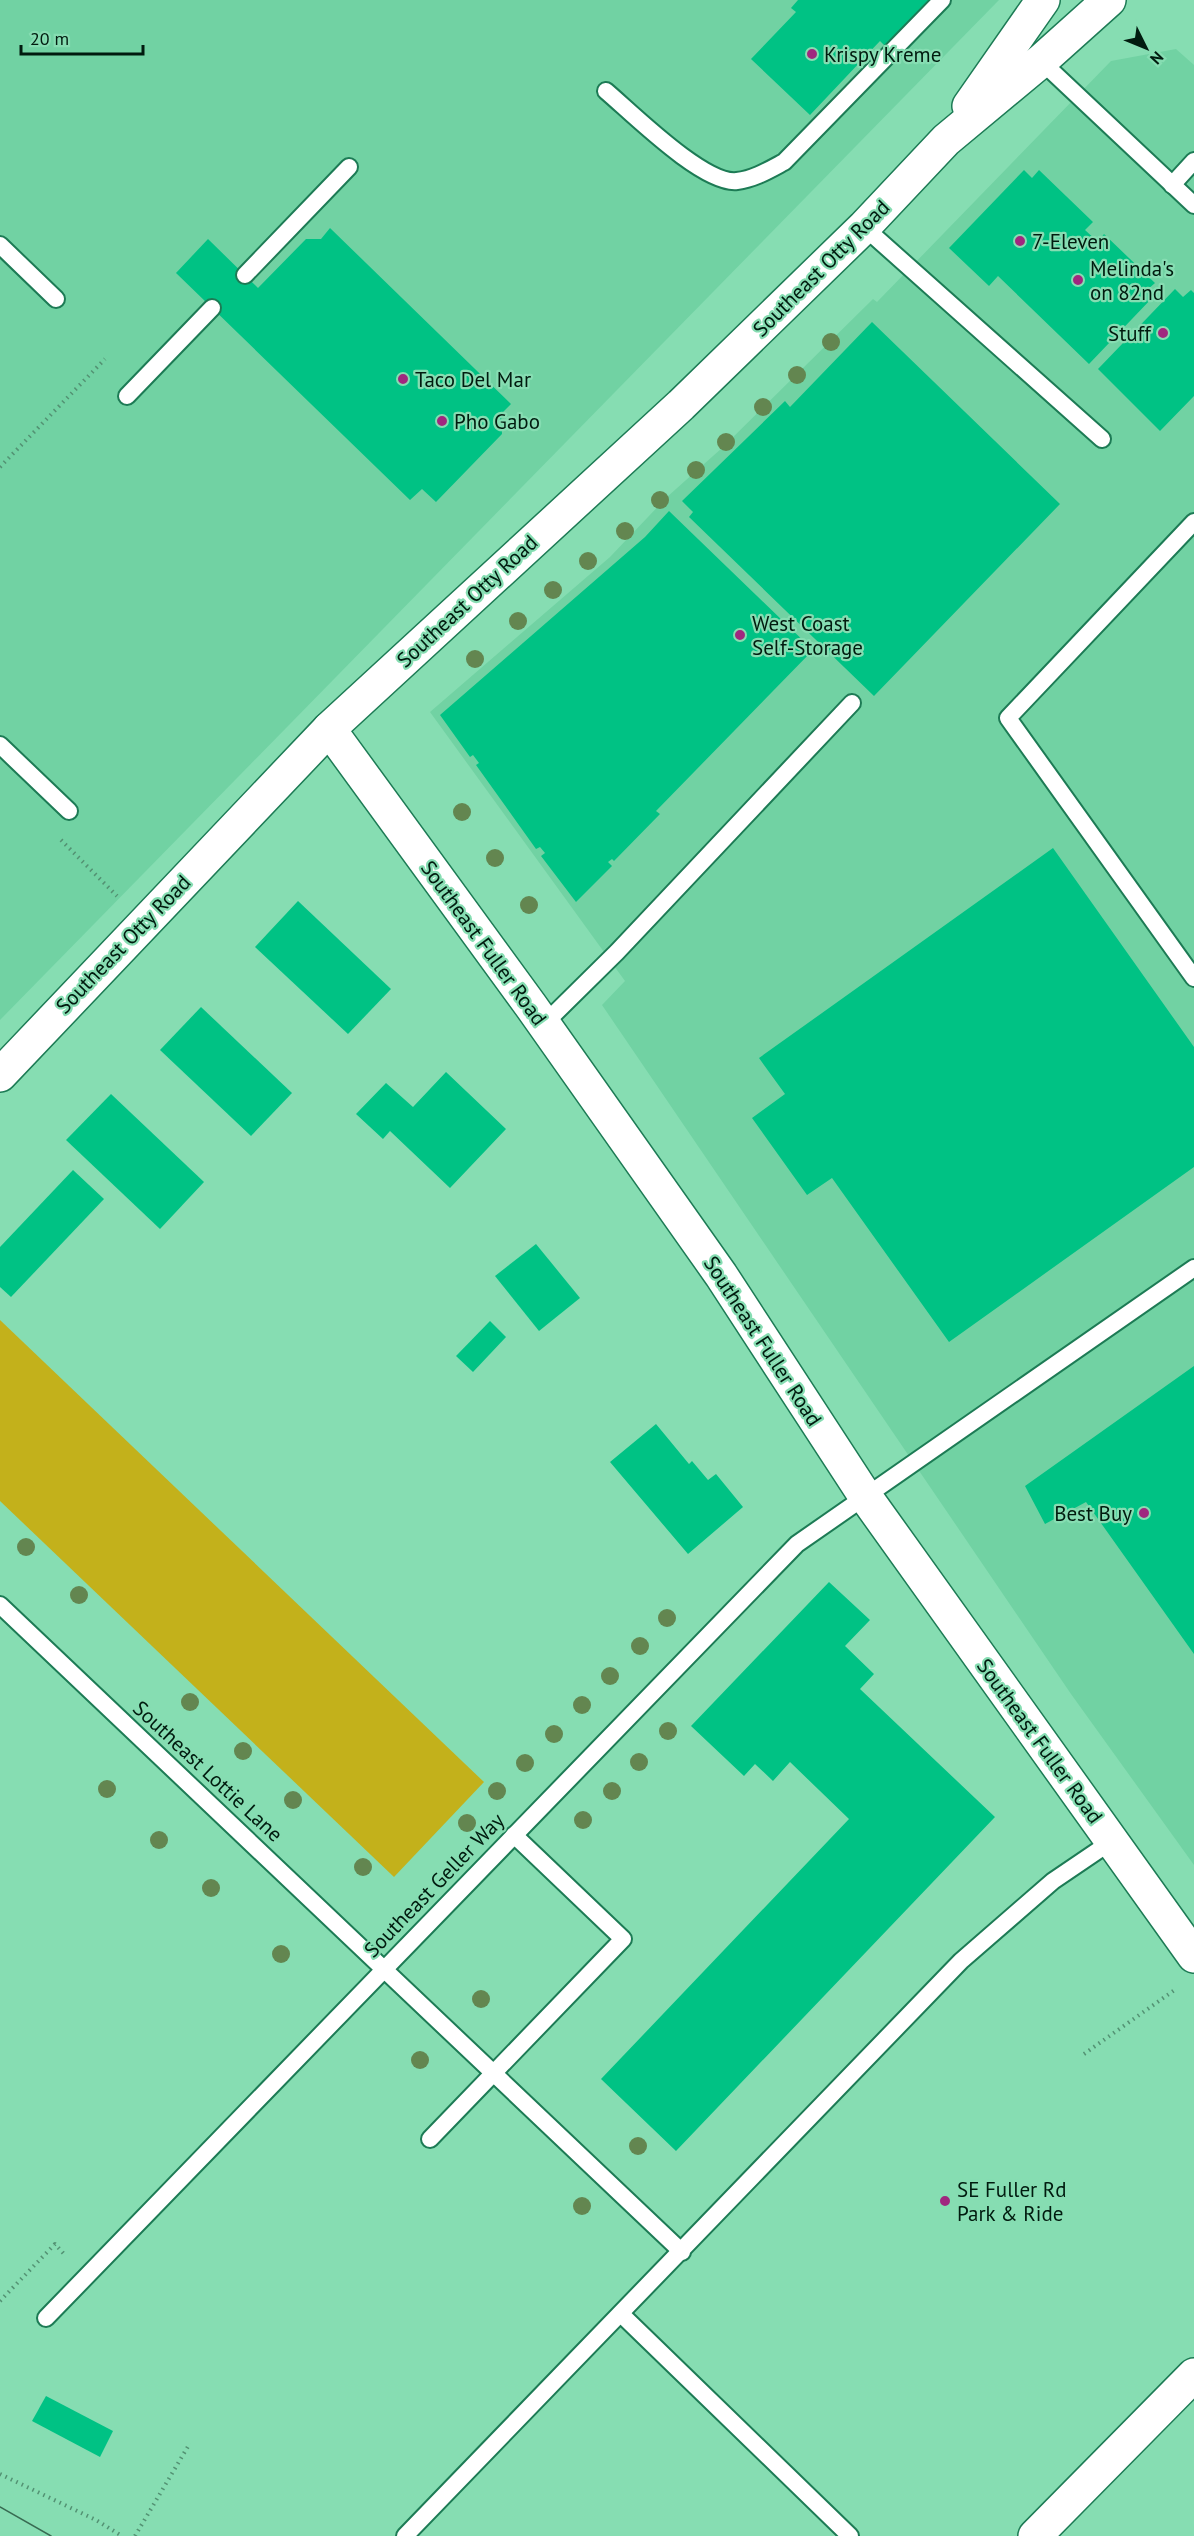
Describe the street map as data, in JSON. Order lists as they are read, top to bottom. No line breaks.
{"streets":{"street":["Southeast Otty Road","Southeast Fuller Road"],"lane":["Southeast Lottie Lane","Southeast Geller Way"]},"crossings":[["Southeast Otty Road","Southeast Fuller Road"],["Southeast Fuller Road","Southeast Geller Way"],["Southeast Lottie Lane","Southeast Geller Way"]],"places":["Krispy Kreme","7-Eleven","Melinda's on 82nd","Stuff","Taco Del Mar","Pho Gabo","West Coast Self-Storage","Best Buy","SE Fuller Rd Park & Ride"],"scale_bar":"20 m","north":"bottom right"}
